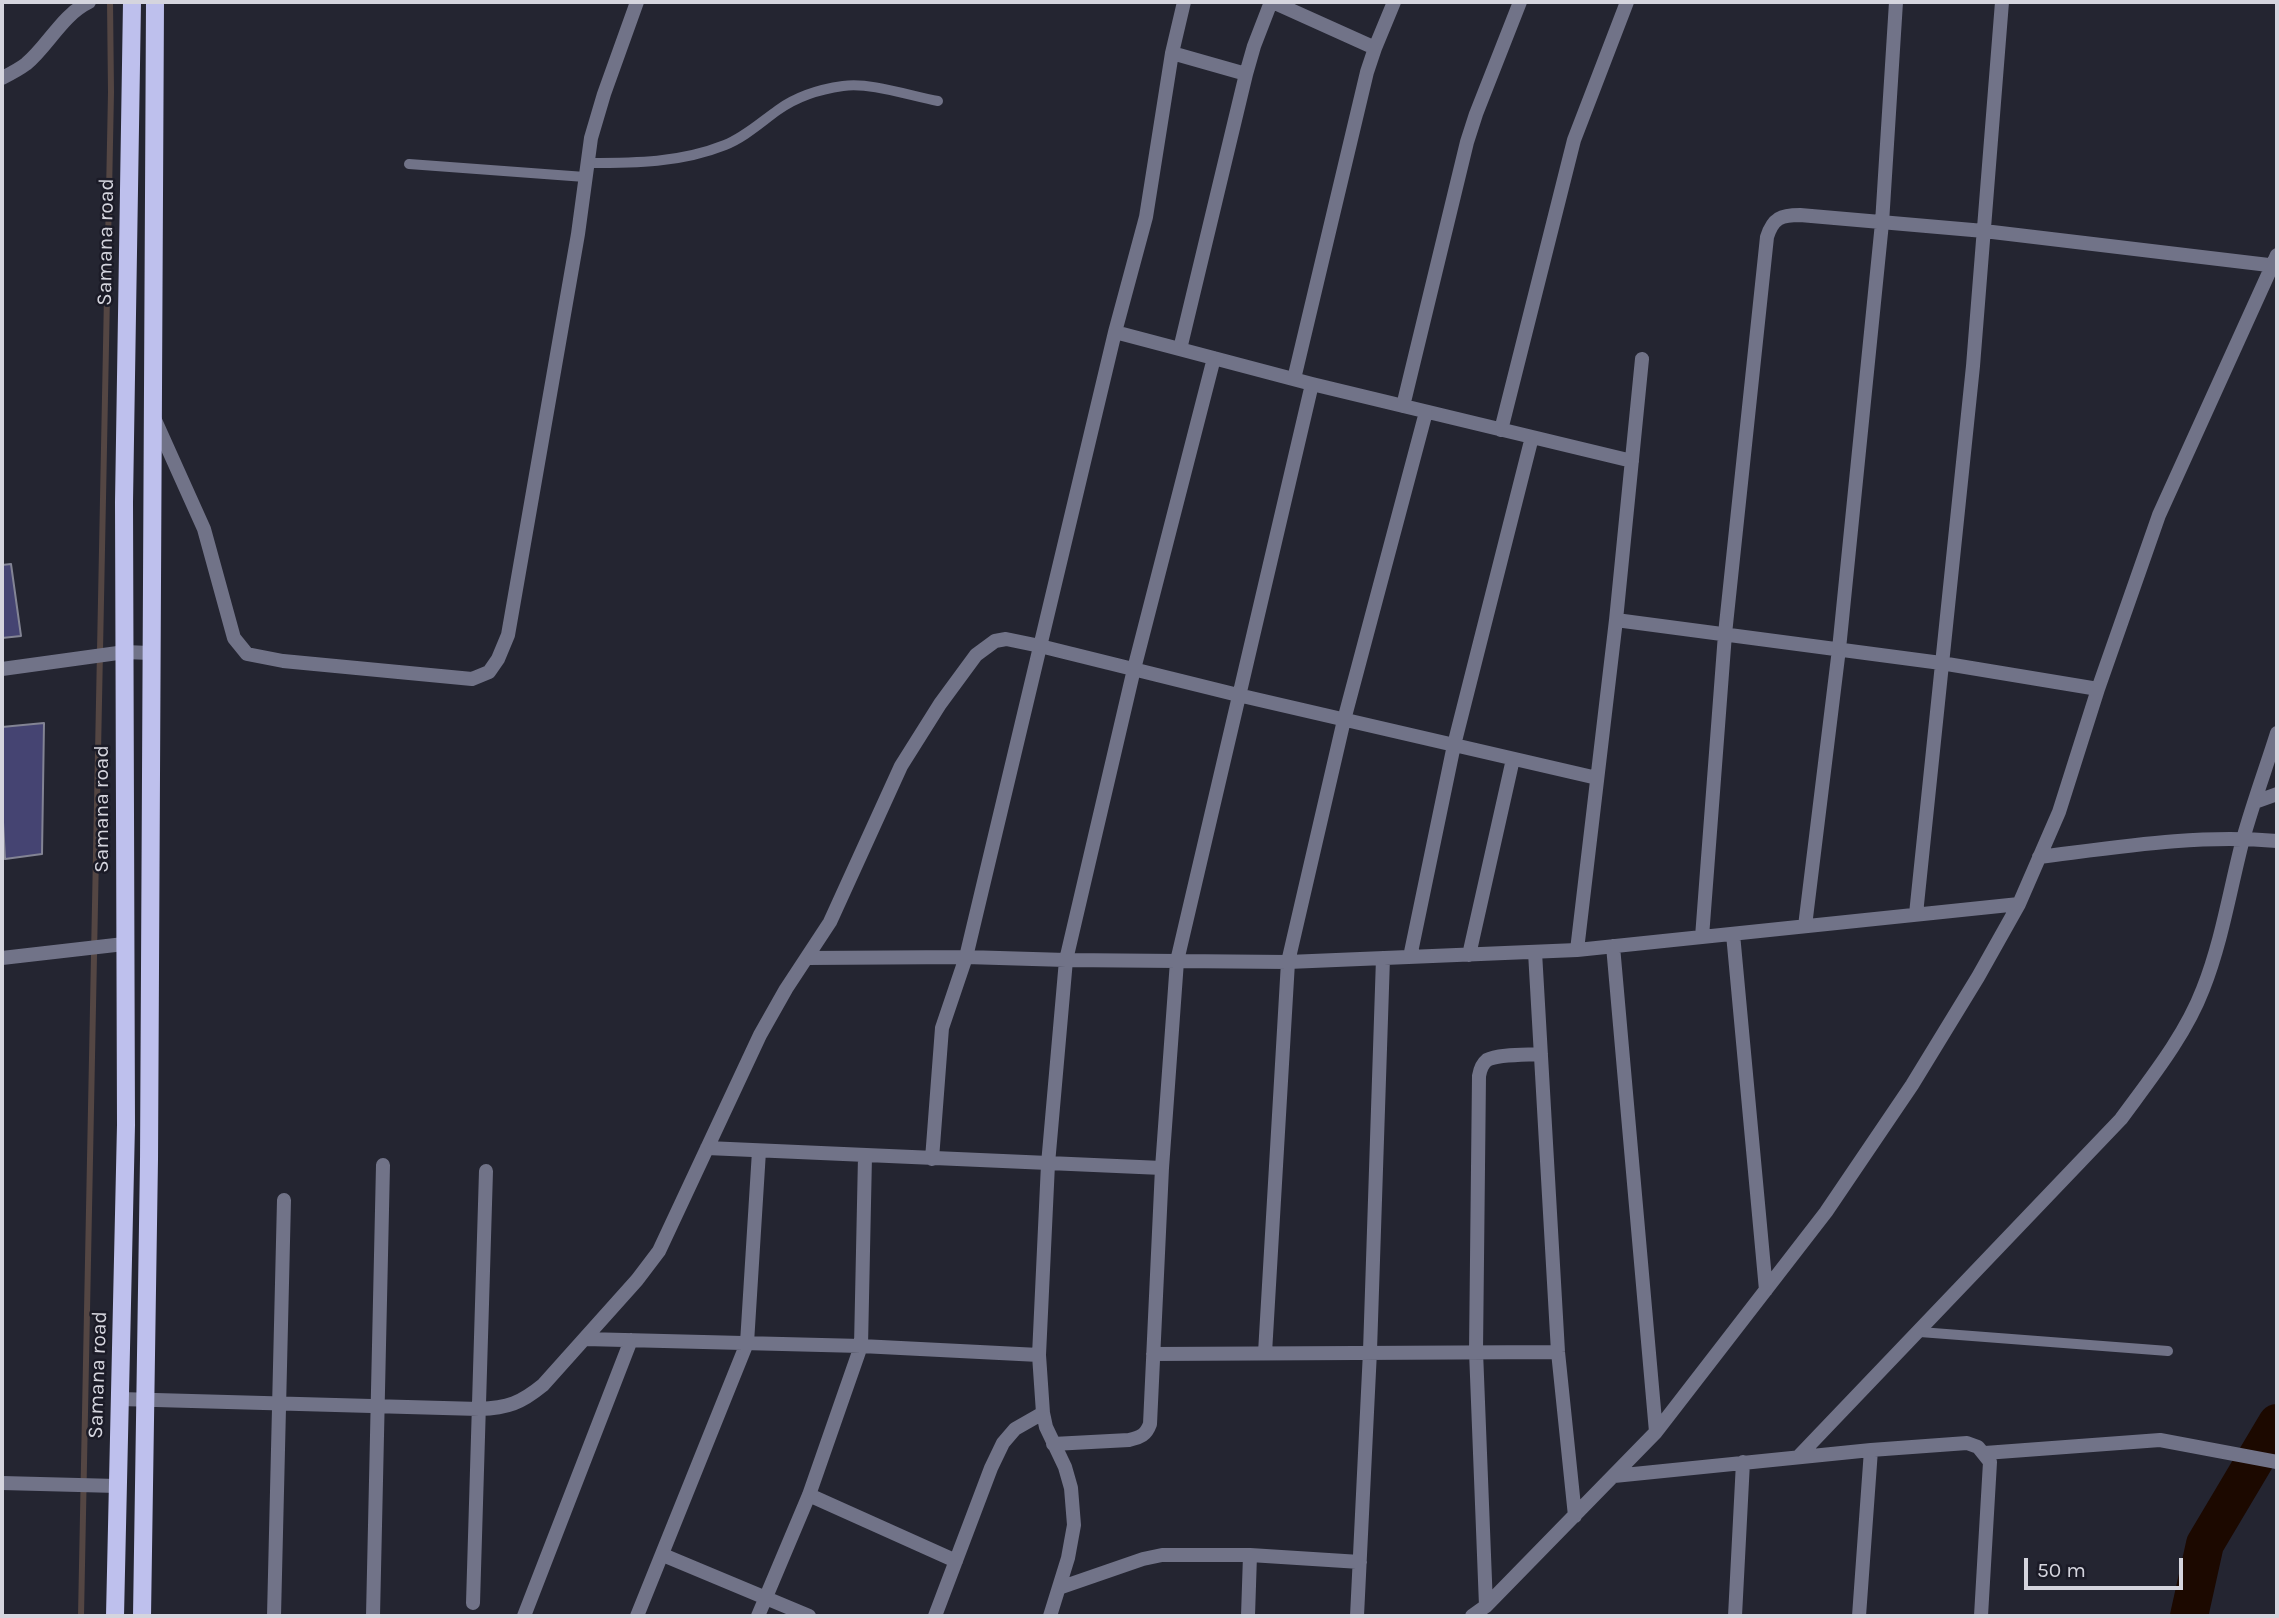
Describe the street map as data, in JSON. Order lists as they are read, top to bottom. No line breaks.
{"streets":{"main road":["Samana road"]},"scale_bar":"50 m"}
